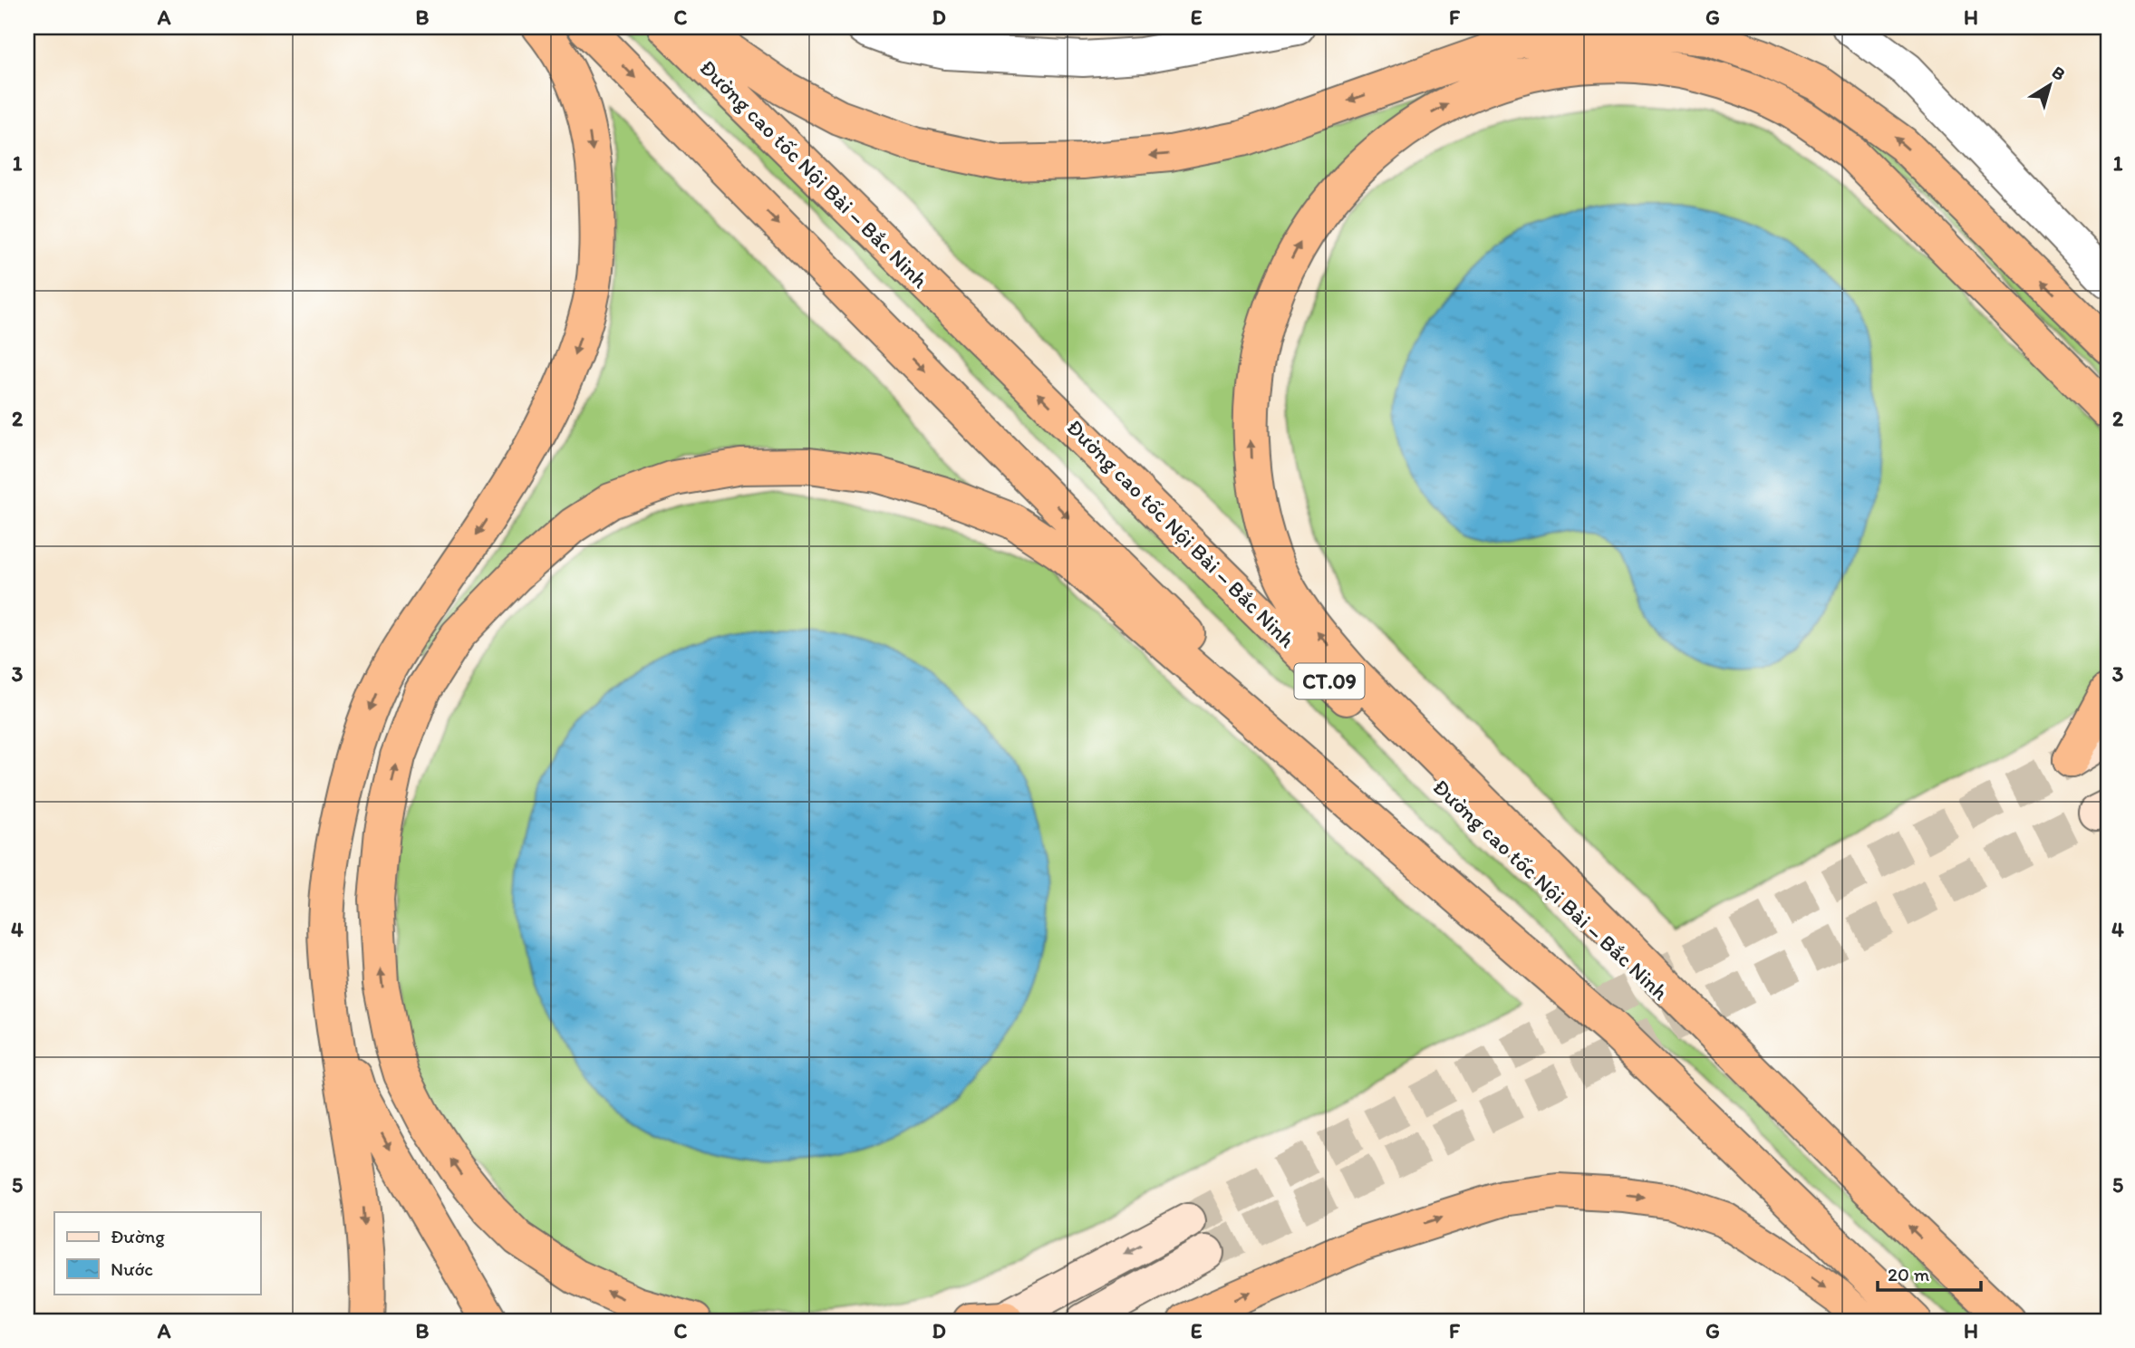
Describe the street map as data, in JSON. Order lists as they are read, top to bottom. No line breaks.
{"streets":{"highway":["Đường cao tốc Nội Bài – Bắc Ninh","CT.09"]},"legend":["Đường","Nước"],"scale_bar":"20 m","north":"top right","grid":{"columns":["A","B","C","D","E","F","G","H"],"rows":["1","2","3","4","5"]}}
